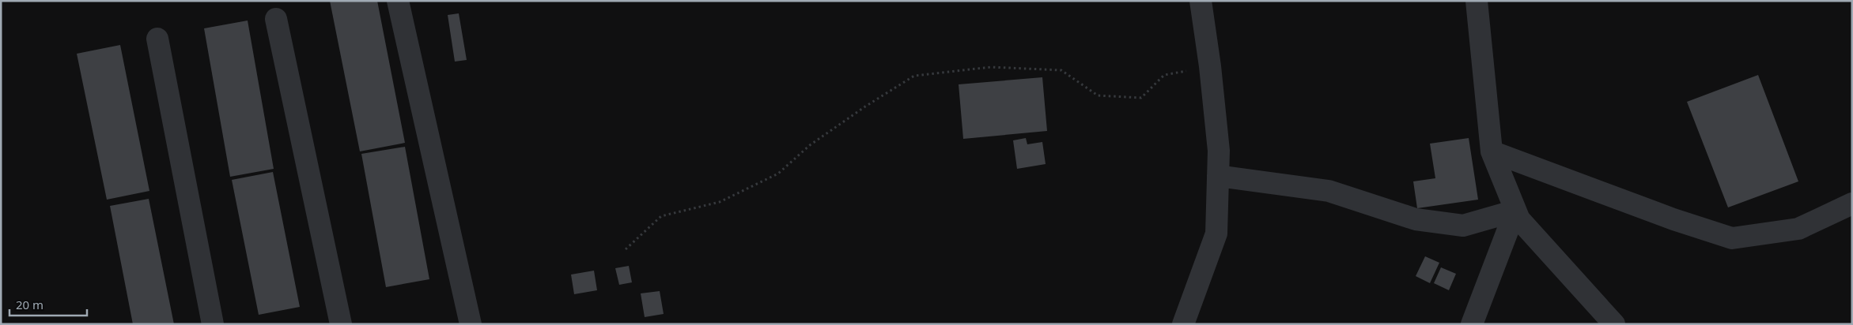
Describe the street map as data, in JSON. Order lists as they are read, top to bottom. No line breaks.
{"scale_bar":"20 m"}
